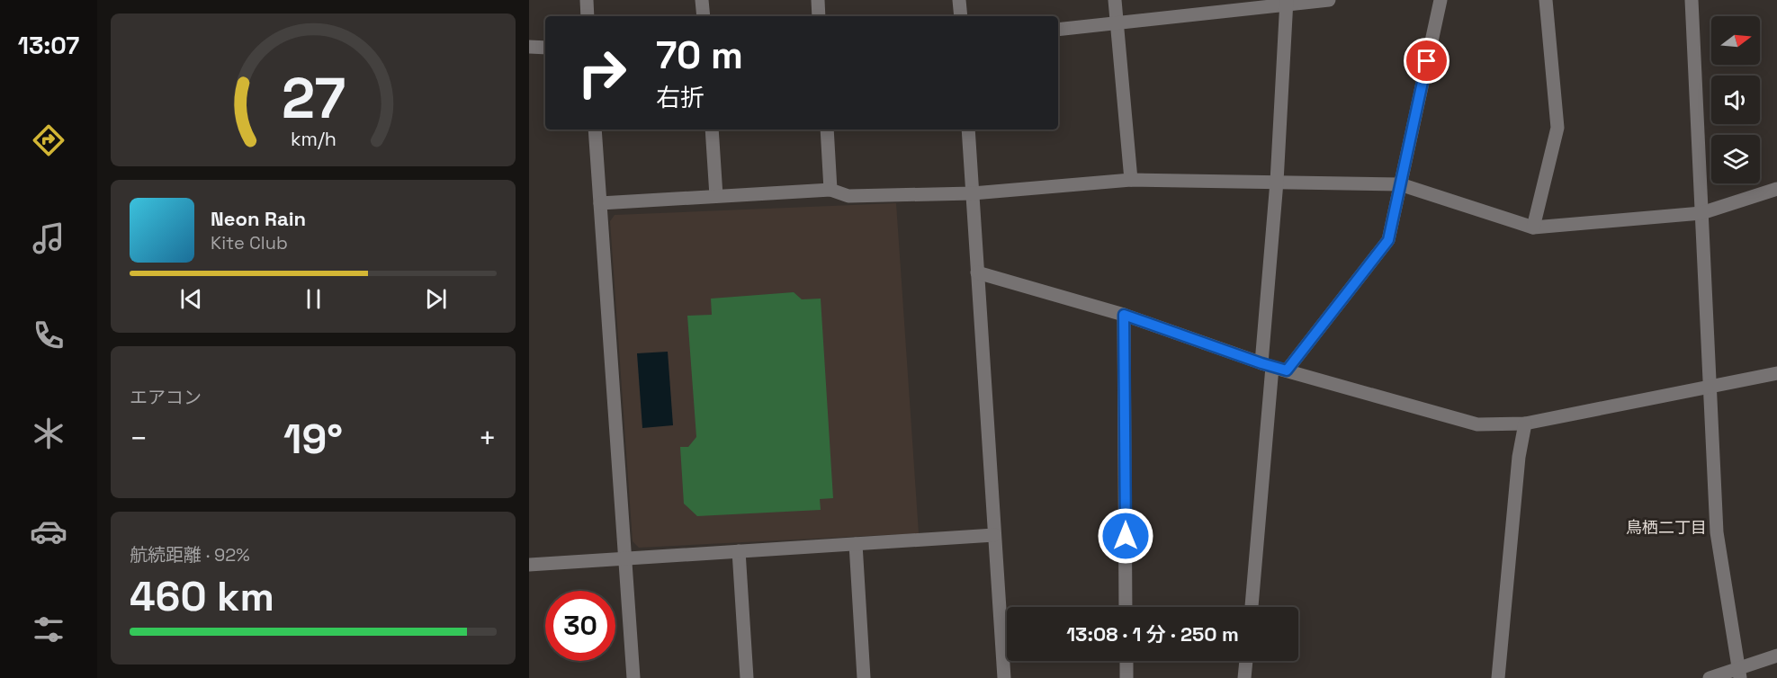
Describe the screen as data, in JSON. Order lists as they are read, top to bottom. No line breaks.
{"districts":["鳥栖二丁目"],"north":"right","page":{"tabs":"13:07","turn":["70 m","右折"],"song":["Neon Rain","Kite Club"],"tile":["エアコン",["航続距離 · 92%","460 km"]],"heat":["−","19°","+"],"limit":"30","trip":"13:08 · 1 分 · 250 m","gauge":["27","km/h"]}}
